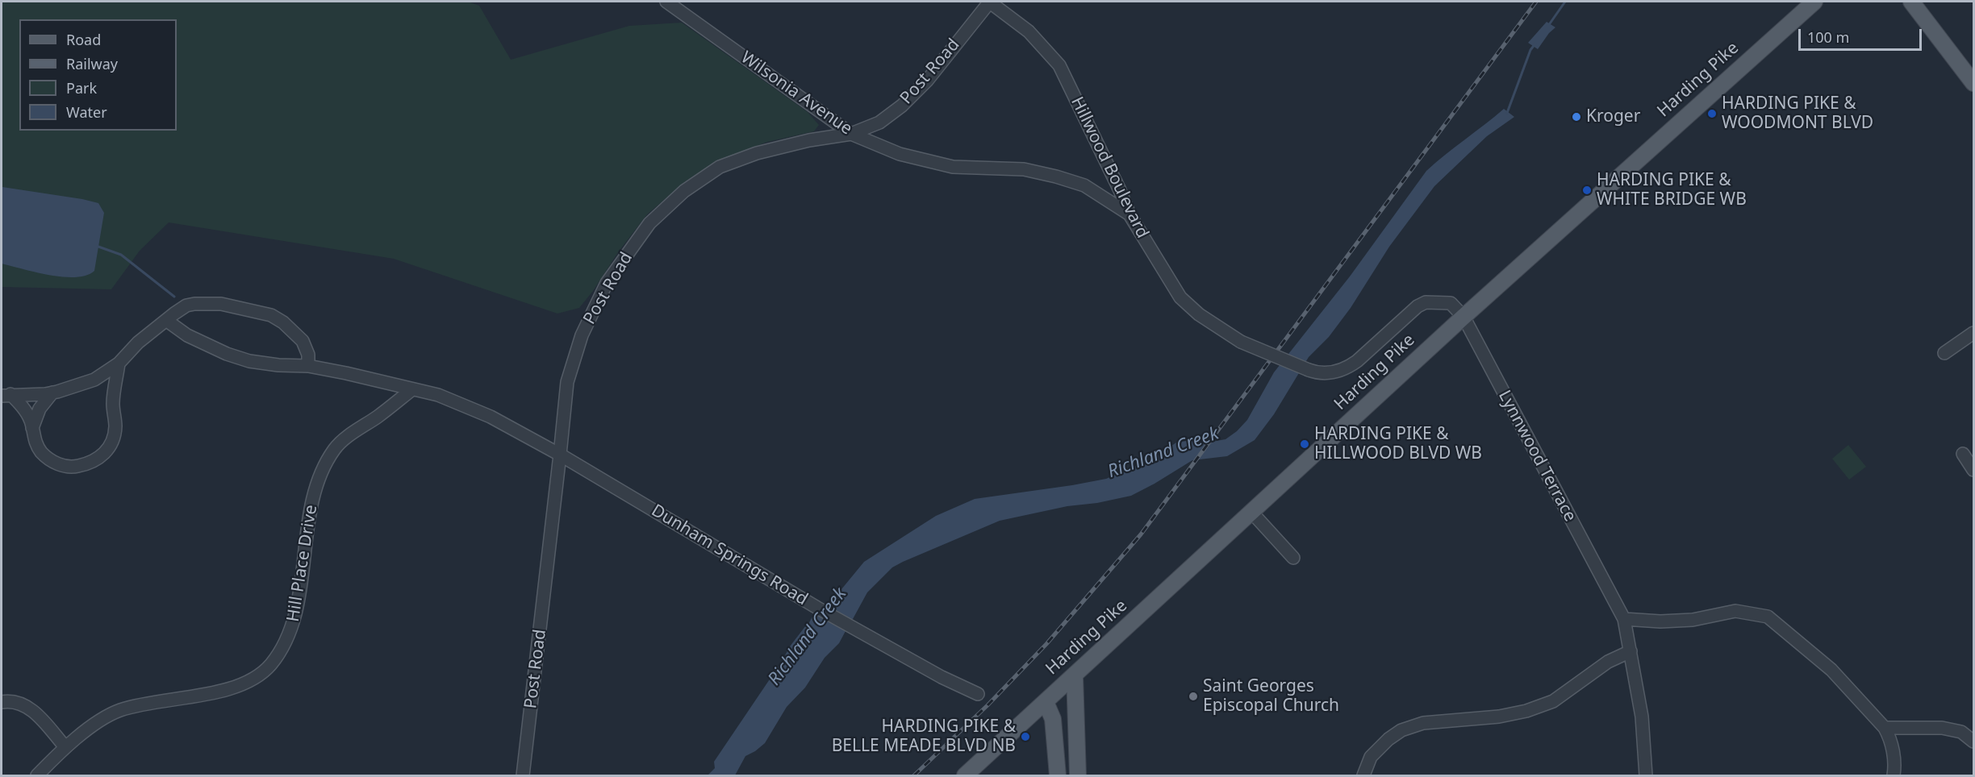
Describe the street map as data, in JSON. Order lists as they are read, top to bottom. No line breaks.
{"streets":{"main road":["Harding Pike"],"street":["Post Road","Wilsonia Avenue","Hillwood Boulevard","Lynnwood Terrace","Dunham Springs Road","Hill Place Drive"]},"crossings":[["Post Road","Wilsonia Avenue"],["Post Road","Hillwood Boulevard"],["Post Road","Dunham Springs Road"],["Harding Pike","Lynnwood Terrace"],["Wilsonia Avenue","Hillwood Boulevard"],["Hillwood Boulevard","Lynnwood Terrace"],["Dunham Springs Road","Hill Place Drive"]],"water":["Richland Creek"],"places":["HARDING PIKE & WOODMONT BLVD","Kroger","HARDING PIKE & WHITE BRIDGE WB","HARDING PIKE & HILLWOOD BLVD WB","Saint Georges Episcopal Church","HARDING PIKE & BELLE MEADE BLVD NB"],"legend":["Road","Railway","Park","Water"],"scale_bar":"100 m"}
